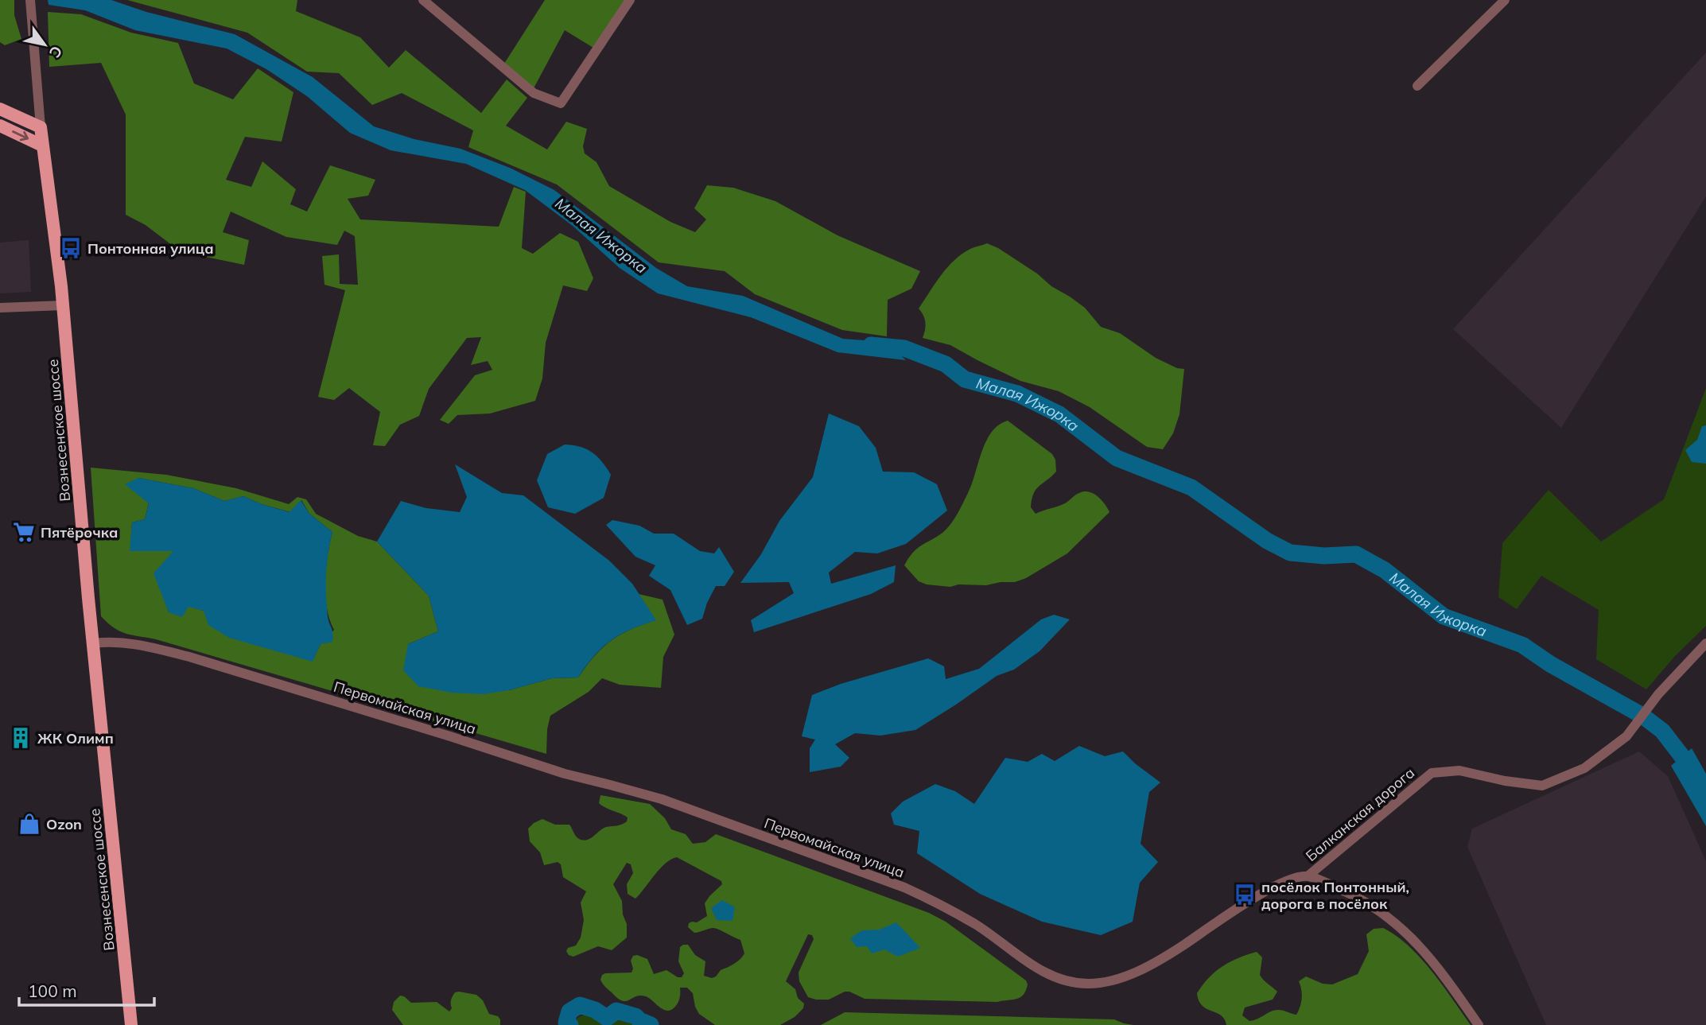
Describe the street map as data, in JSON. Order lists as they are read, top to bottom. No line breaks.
{"streets":{"main road":["Вознесенское шоссе"],"street":["Первомайская улица","Балканская дорога"]},"crossings":[["Вознесенское шоссе","Первомайская улица"],["Первомайская улица","Балканская дорога"]],"water":["Малая Ижорка"],"places":{"bus stop":["Понтонная улица","посёлок Понтонный, дорога в посёлок"],"supermarket":["Пятёрочка"],"building":["ЖК Олимп"],"shop":["Ozon"]},"scale_bar":"100 m","north":"bottom right"}
